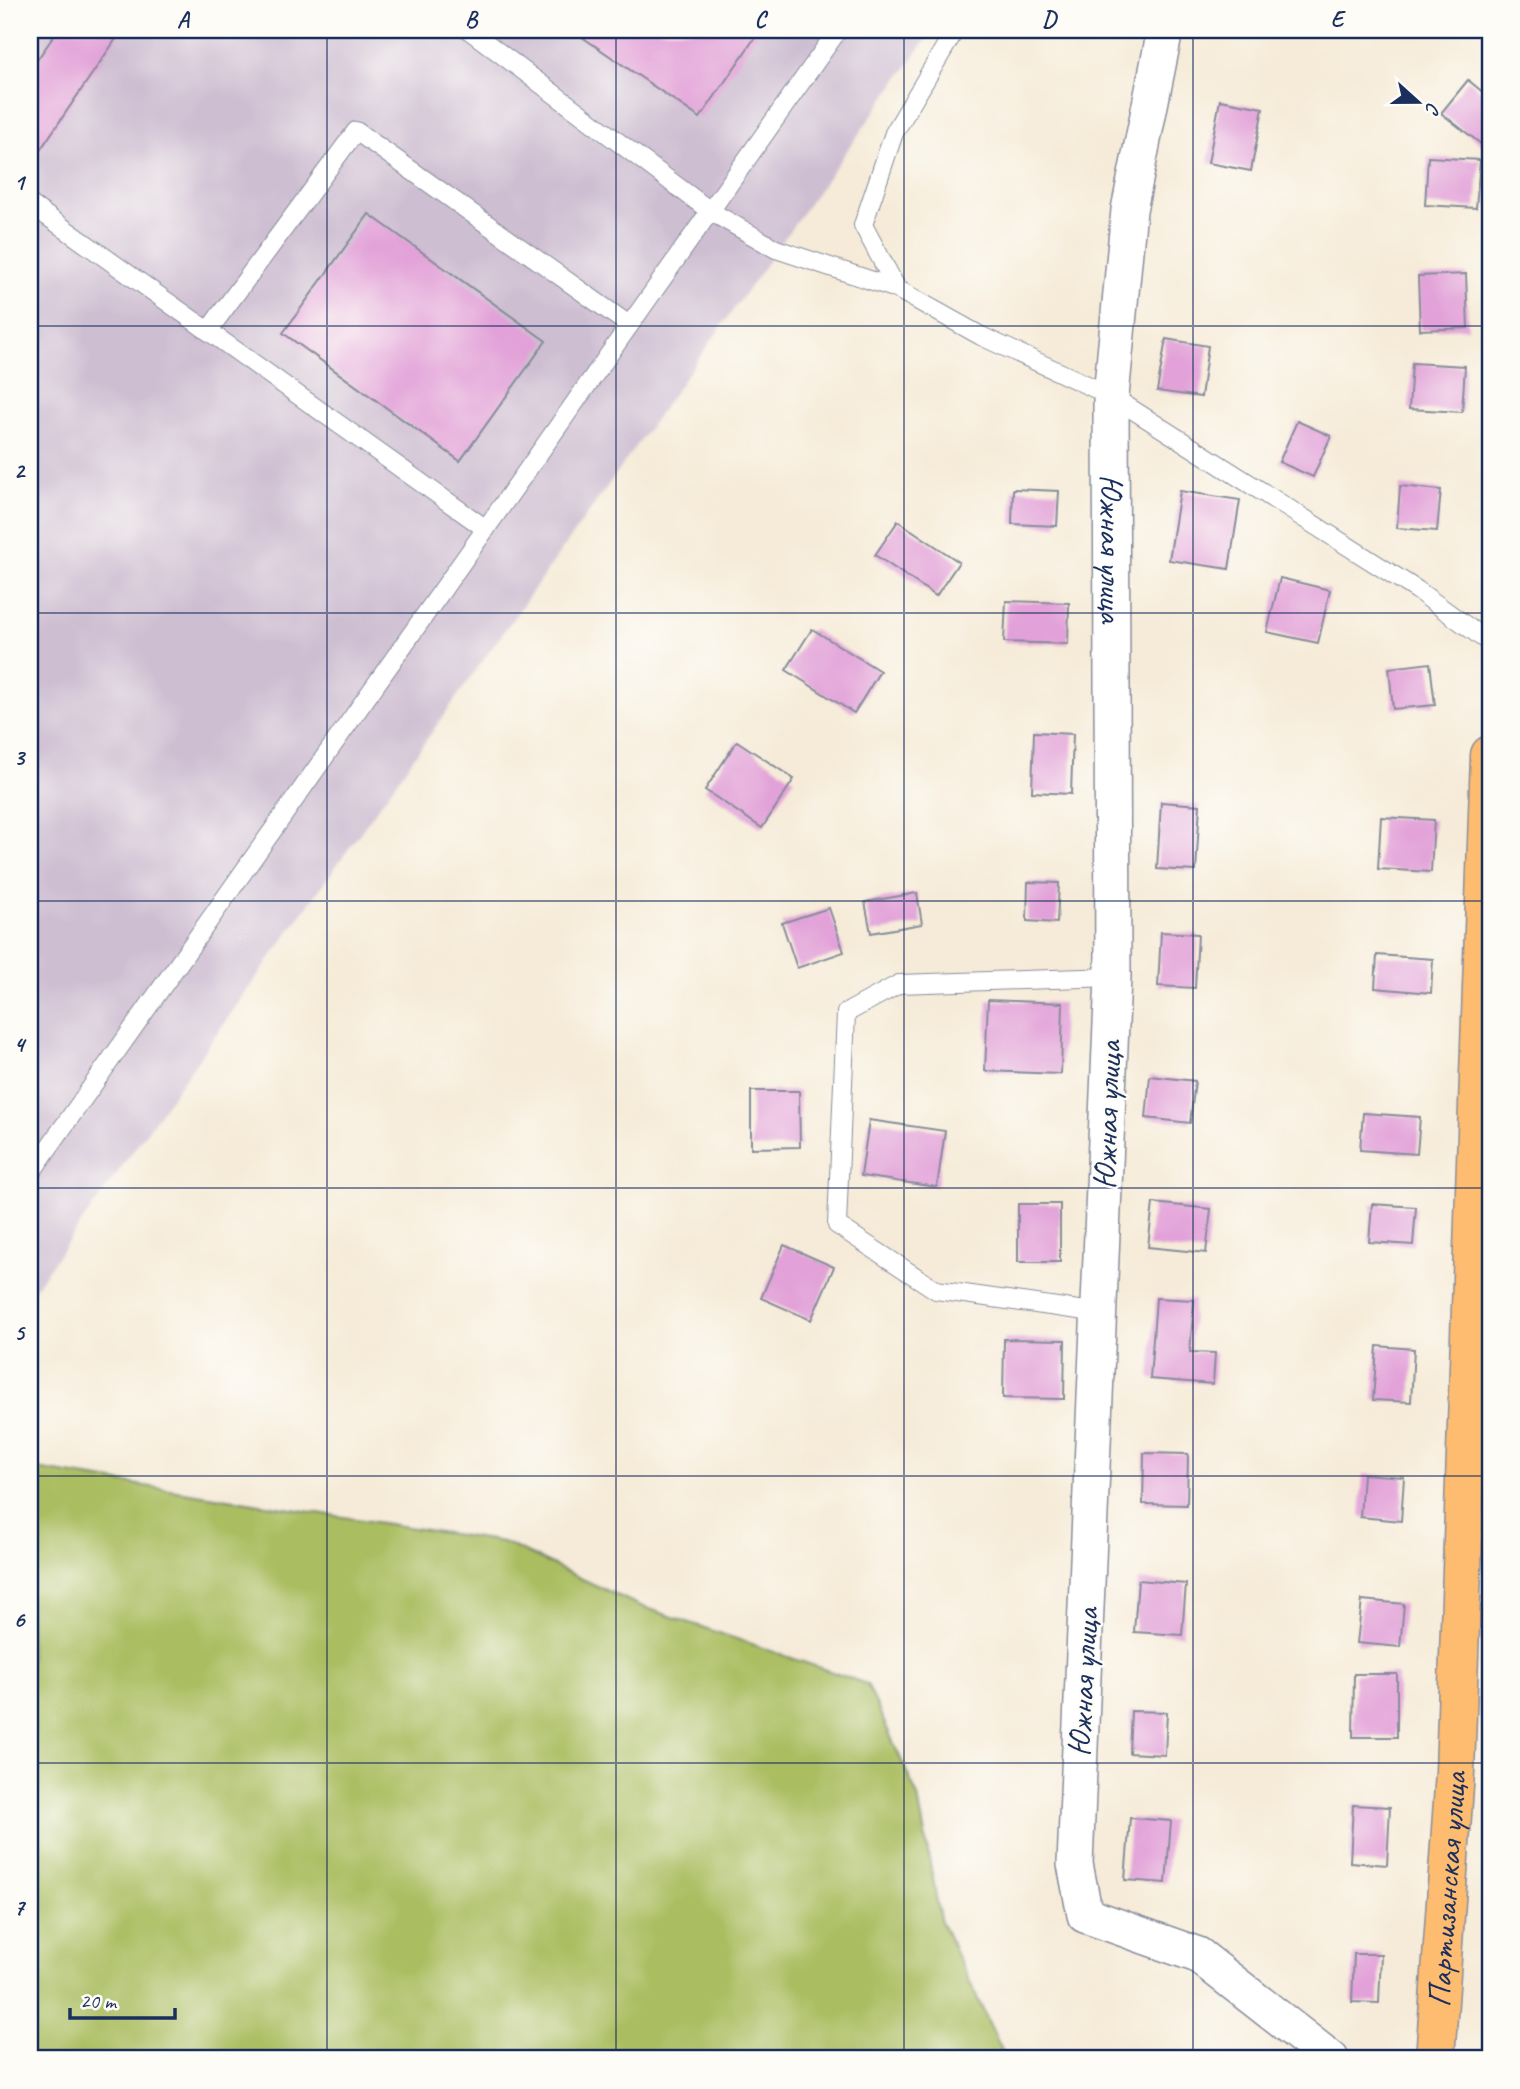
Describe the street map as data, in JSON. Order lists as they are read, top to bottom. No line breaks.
{"streets":{"main road":["Партизанская улица"],"street":["Южная улица"]},"scale_bar":"20 m","north":"right","grid":{"columns":["A","B","C","D","E"],"rows":["1","2","3","4","5","6","7"]}}
